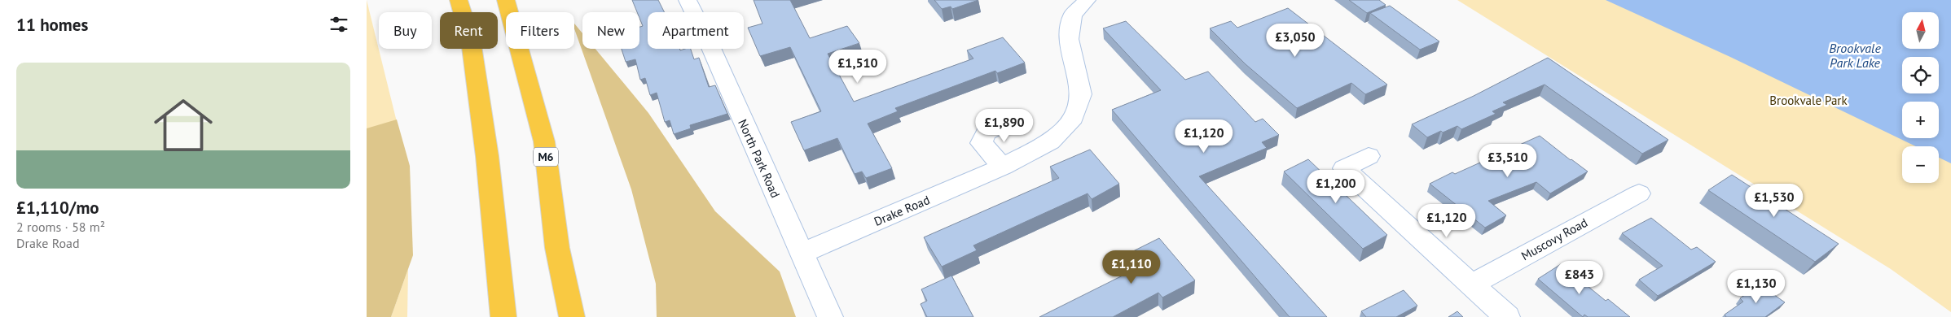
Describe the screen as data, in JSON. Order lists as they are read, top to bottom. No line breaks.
{"streets":{"highway":["M6"],"street":["North Park Road","Drake Road","Muscovy Road"]},"crossings":[["North Park Road","Drake Road"]],"water":["Brookvale Park Lake"],"parks":["Brookvale Park"],"north":"top","page":{"heading":"11 homes","map_buttons":["+","−"],"chip":["Buy","Rent","Filters","New","Apartment"],"price":["£3,050","£1,510","£1,890","£1,120","£3,510","£1,200","£1,530","£1,120","£1,110","£843","£1,130"],"list":[{"name":"£1,110/mo","note":"2 rooms · 58 m² · Drake Road"}]}}
